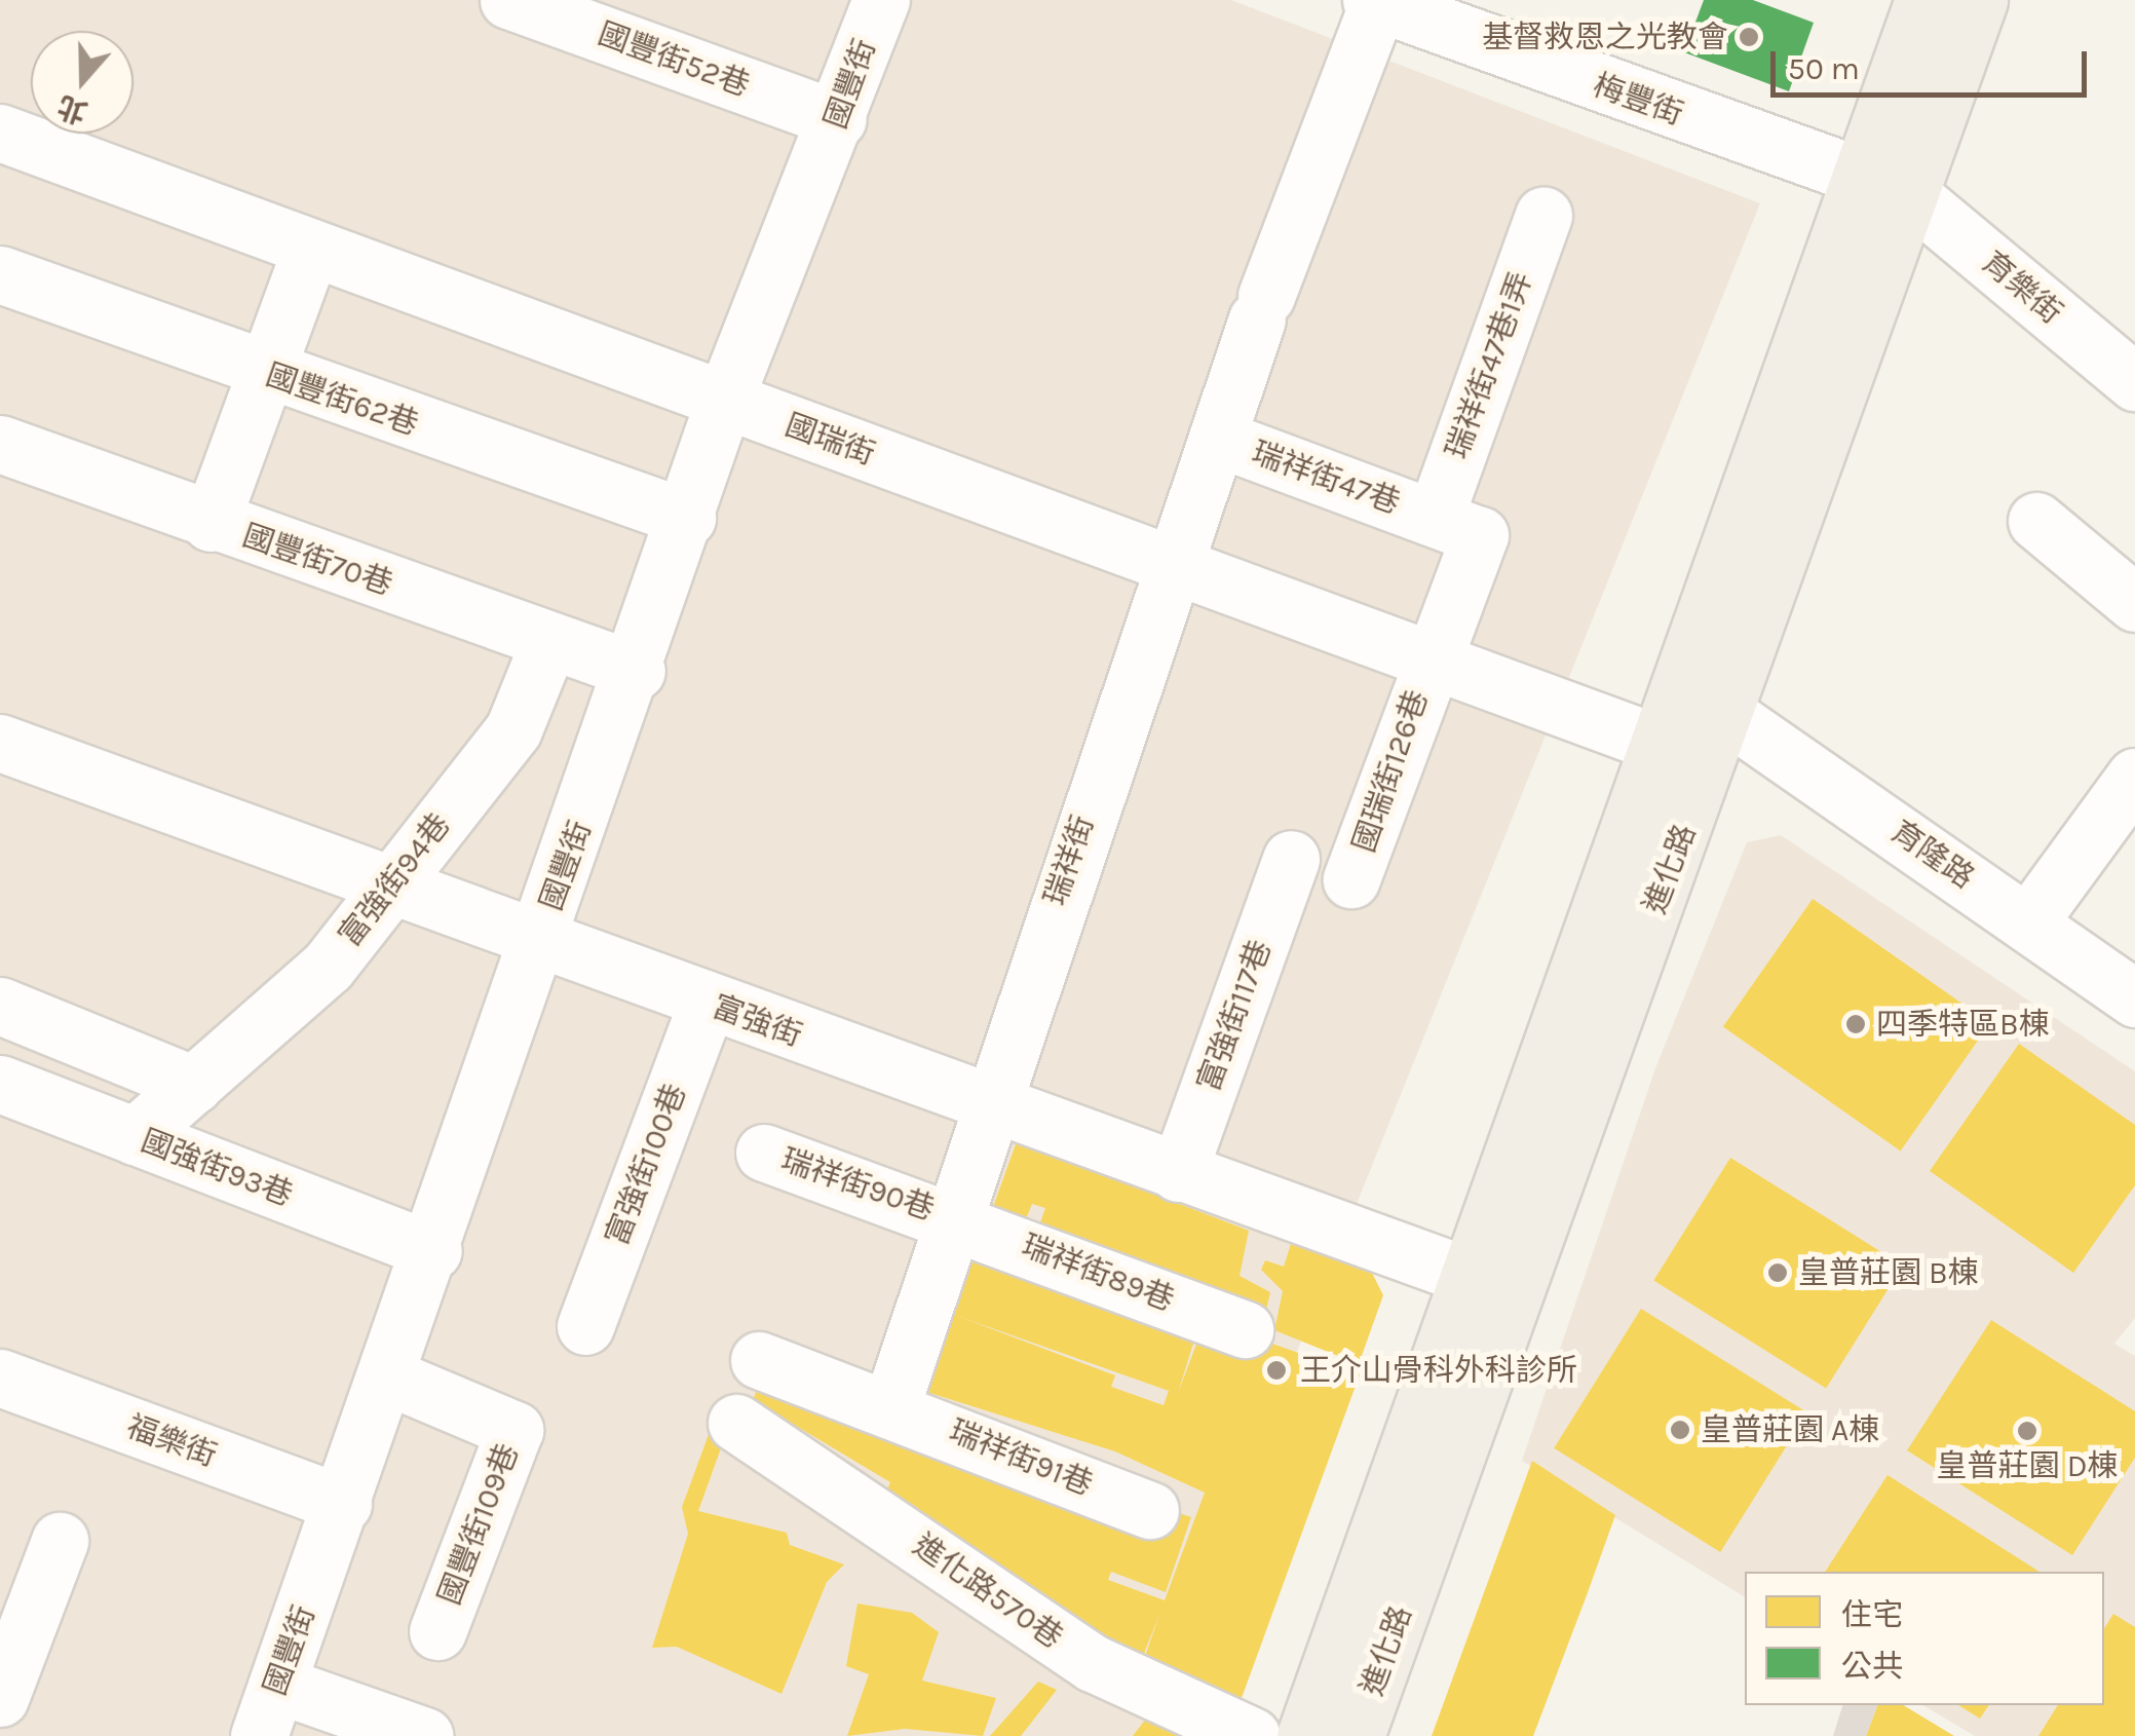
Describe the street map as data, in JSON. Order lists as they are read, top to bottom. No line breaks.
{"streets":{"main road":["進化路"],"street":["國豐街52巷","國豐街","梅豐街","育樂街","瑞祥街47巷1弄","國豐街62巷","國瑞街","瑞祥街47巷","國豐街70巷","國瑞街126巷","育隆路","瑞祥街","富強街94巷","富強街117巷","富強街","富強街100巷","國強街93巷","瑞祥街90巷","瑞祥街89巷","福樂街","瑞祥街91巷","國豐街109巷","進化路570巷"]},"crossings":[["國豐街52巷","國豐街"],["國豐街","國豐街62巷"],["國豐街","國瑞街"],["國豐街","國豐街70巷"],["國豐街","富強街"],["國豐街","國強街93巷"],["國豐街","福樂街"],["國豐街","國豐街109巷"],["梅豐街","育樂街"],["梅豐街","瑞祥街"],["梅豐街","進化路"],["育樂街","進化路"],["瑞祥街47巷1弄","瑞祥街47巷"],["國瑞街","瑞祥街47巷"],["國瑞街","國瑞街126巷"],["國瑞街","瑞祥街"],["國瑞街","進化路"],["瑞祥街47巷","國瑞街126巷"],["瑞祥街47巷","瑞祥街"],["國豐街70巷","富強街94巷"],["育隆路","進化路"],["瑞祥街","富強街"],["瑞祥街","瑞祥街90巷"],["瑞祥街","瑞祥街89巷"],["瑞祥街","瑞祥街91巷"],["進化路","富強街"],["富強街94巷","富強街"],["富強街94巷","國強街93巷"],["富強街117巷","富強街"],["富強街","富強街100巷"],["瑞祥街90巷","瑞祥街89巷"]],"places":["基督救恩之光教會","四季特區B棟","皇普莊園 B棟","王介山骨科外科診所","皇普莊園 A棟","皇普莊園 D棟"],"legend":["住宅","公共"],"scale_bar":"50 m","north":"bottom"}
